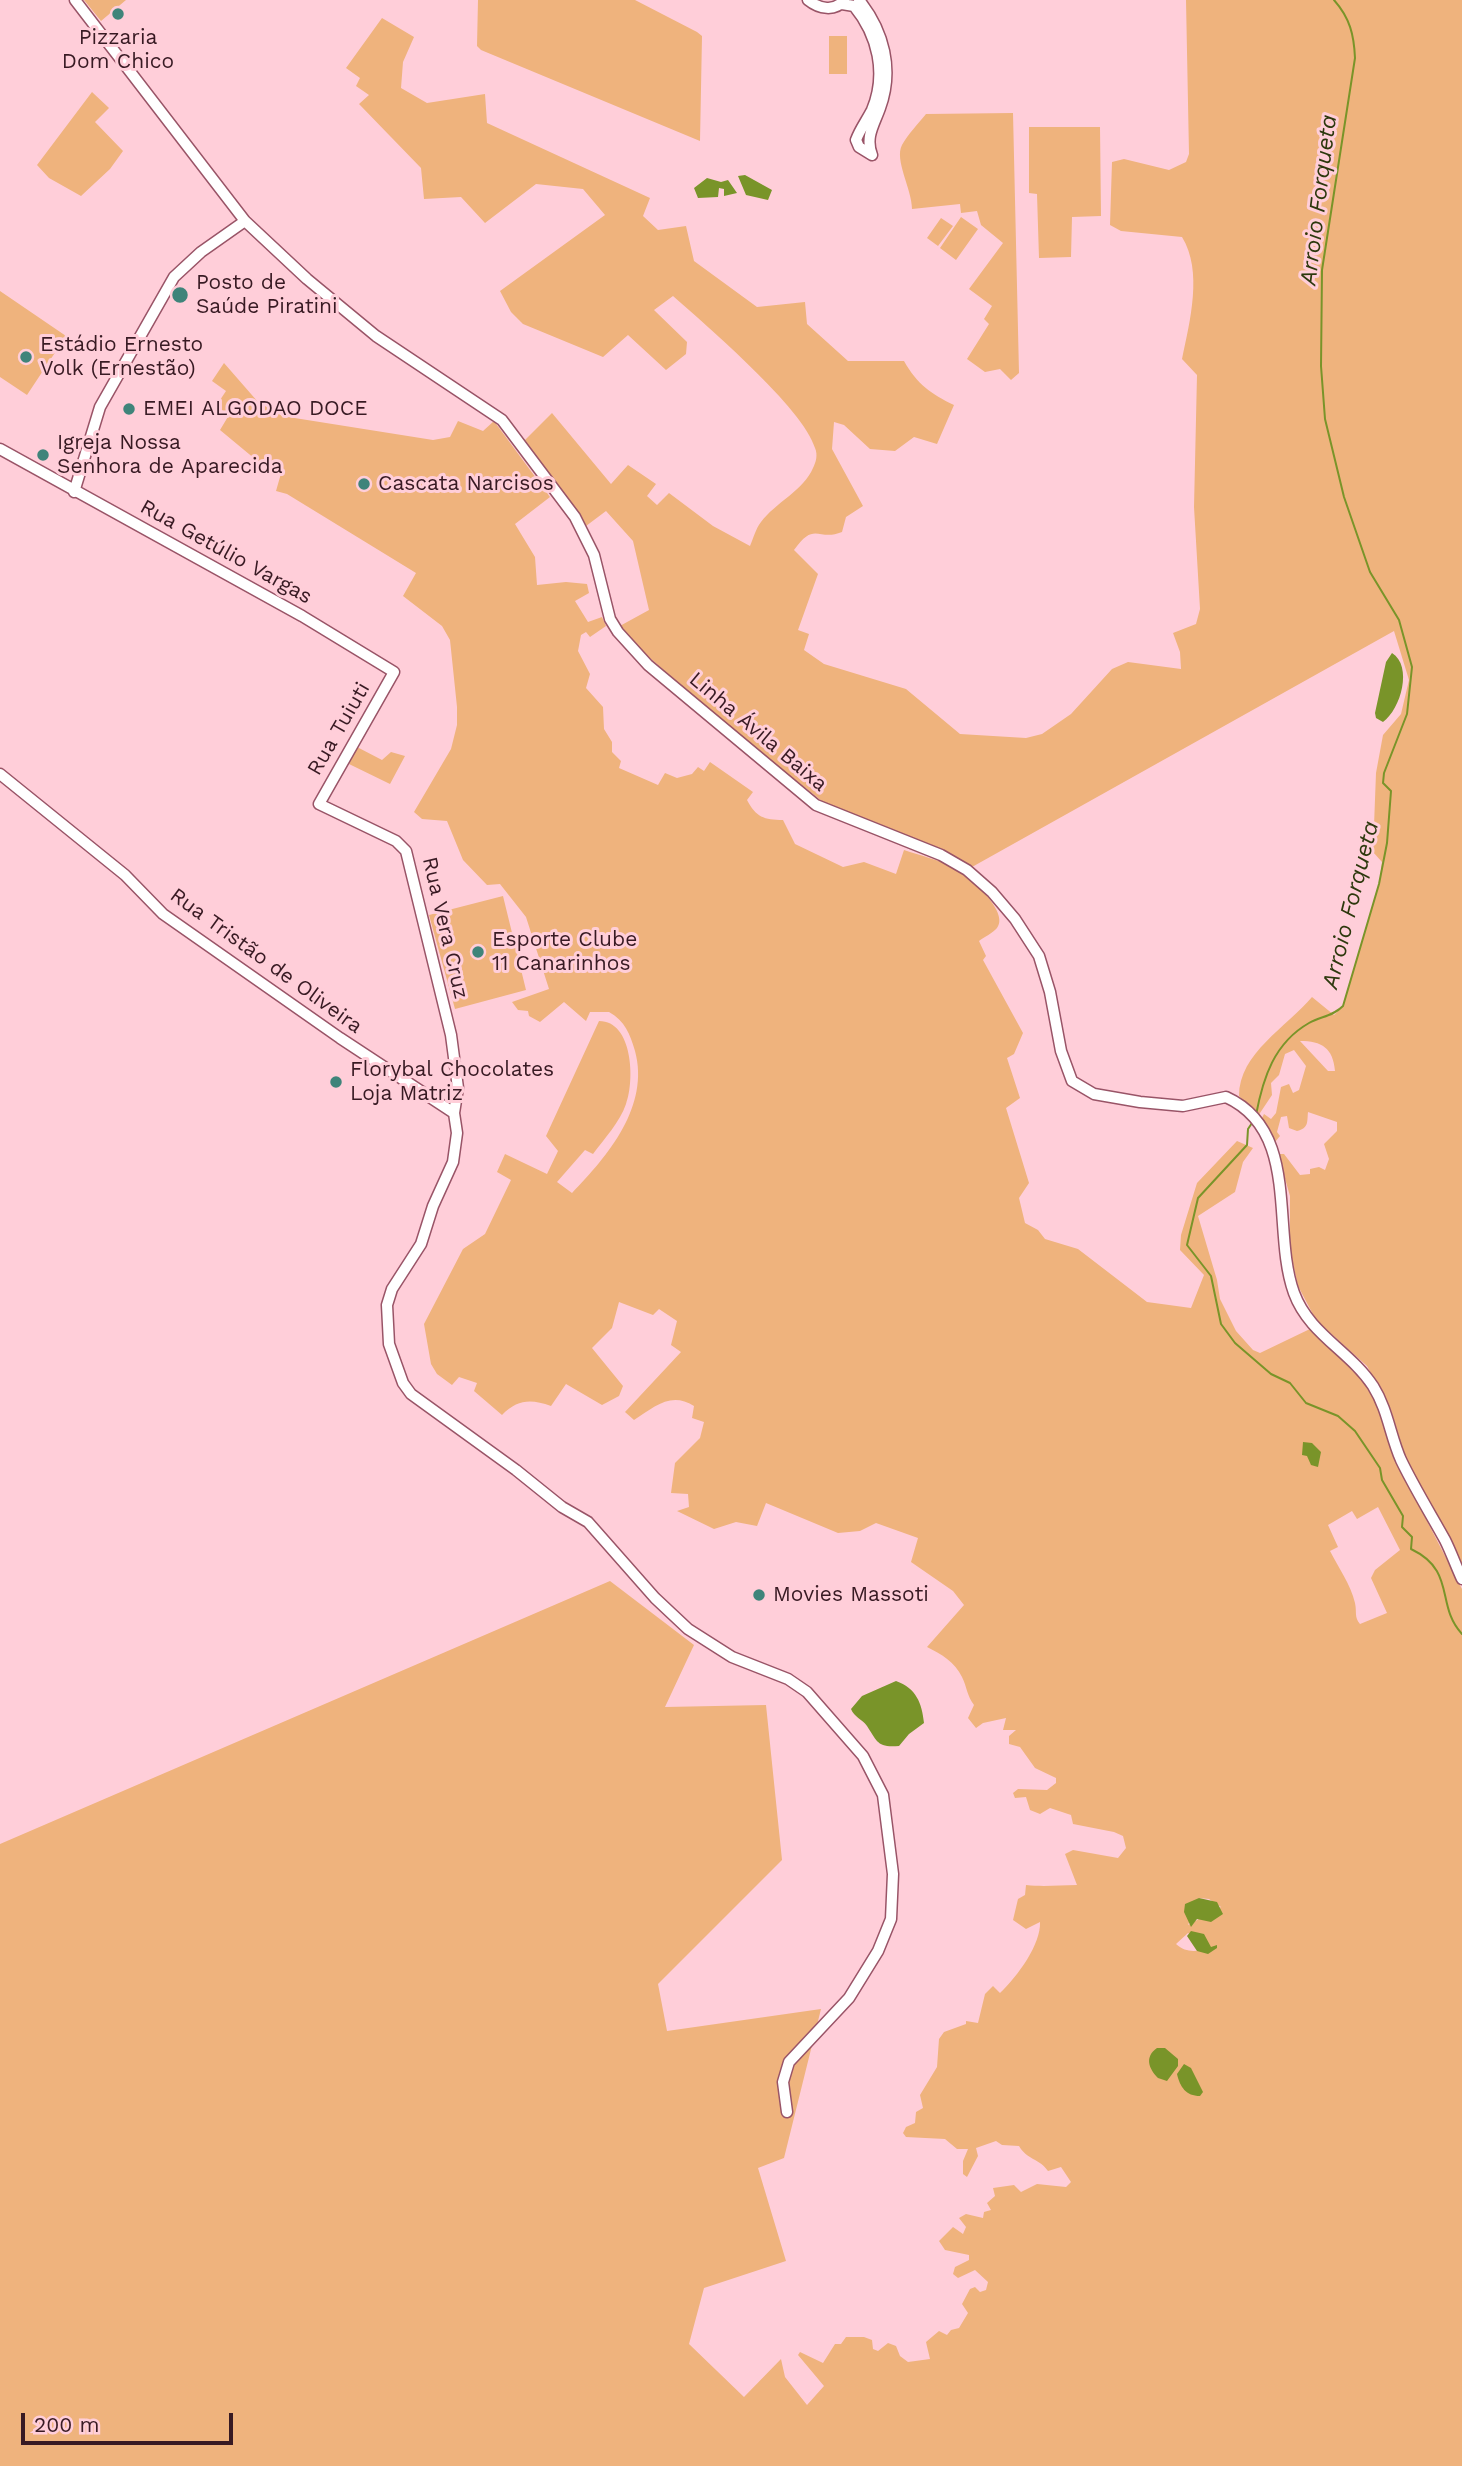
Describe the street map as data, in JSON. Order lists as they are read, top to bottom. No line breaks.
{"streets":{"street":["Rua Getúlio Vargas","Rua Tuiuti","Linha Ávila Baixa","Rua Vera Cruz","Rua Tristão de Oliveira"]},"crossings":[["Rua Getúlio Vargas","Rua Tuiuti"],["Rua Tuiuti","Rua Vera Cruz"],["Rua Vera Cruz","Rua Tristão de Oliveira"]],"water":["Arroio Forqueta"],"places":["Pizzaria Dom Chico","Posto de Saúde Piratini","Estádio Ernesto Volk (Ernestão)","EMEI ALGODAO DOCE","Igreja Nossa Senhora de Aparecida","Cascata Narcisos","Esporte Clube 11 Canarinhos","Florybal Chocolates Loja Matriz","Movies Massoti"],"scale_bar":"200 m"}
